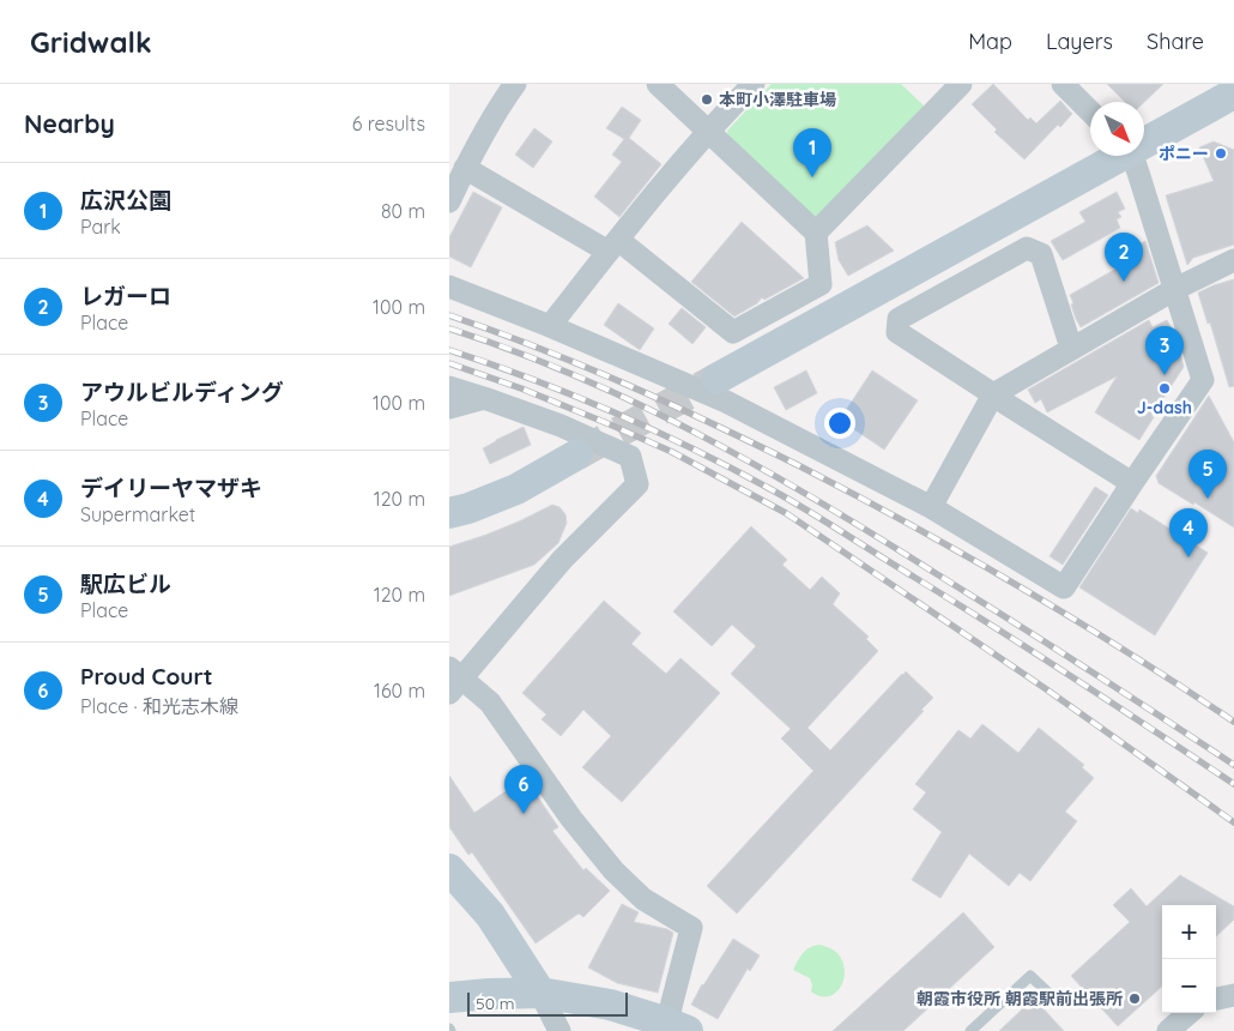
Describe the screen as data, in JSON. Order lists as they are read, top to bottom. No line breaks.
{"places":["本町小澤駐車場","ポニー","J-dash","朝霞市役所 朝霞駅前出張所"],"scale_bar":"50 m","north":"bottom right","page":{"header":"Gridwalk","nav":["Map","Layers","Share"],"heading":["Nearby","6 results"],"pins":["1","2","3","5","4","6"],"list":[{"mark":"1","name":"広沢公園","note":"Park","value":"80 m"},{"mark":"2","name":"レガーロ","note":"Place","value":"100 m"},{"mark":"3","name":"アウルビルディング","note":"Place","value":"100 m"},{"mark":"4","name":"デイリーヤマザキ","note":"Supermarket","value":"120 m"},{"mark":"5","name":"駅広ビル","note":"Place","value":"120 m"},{"mark":"6","name":"Proud Court","note":"Place · 和光志木線","value":"160 m"}],"map_buttons":["+","−"],"scale":"50 m"}}
